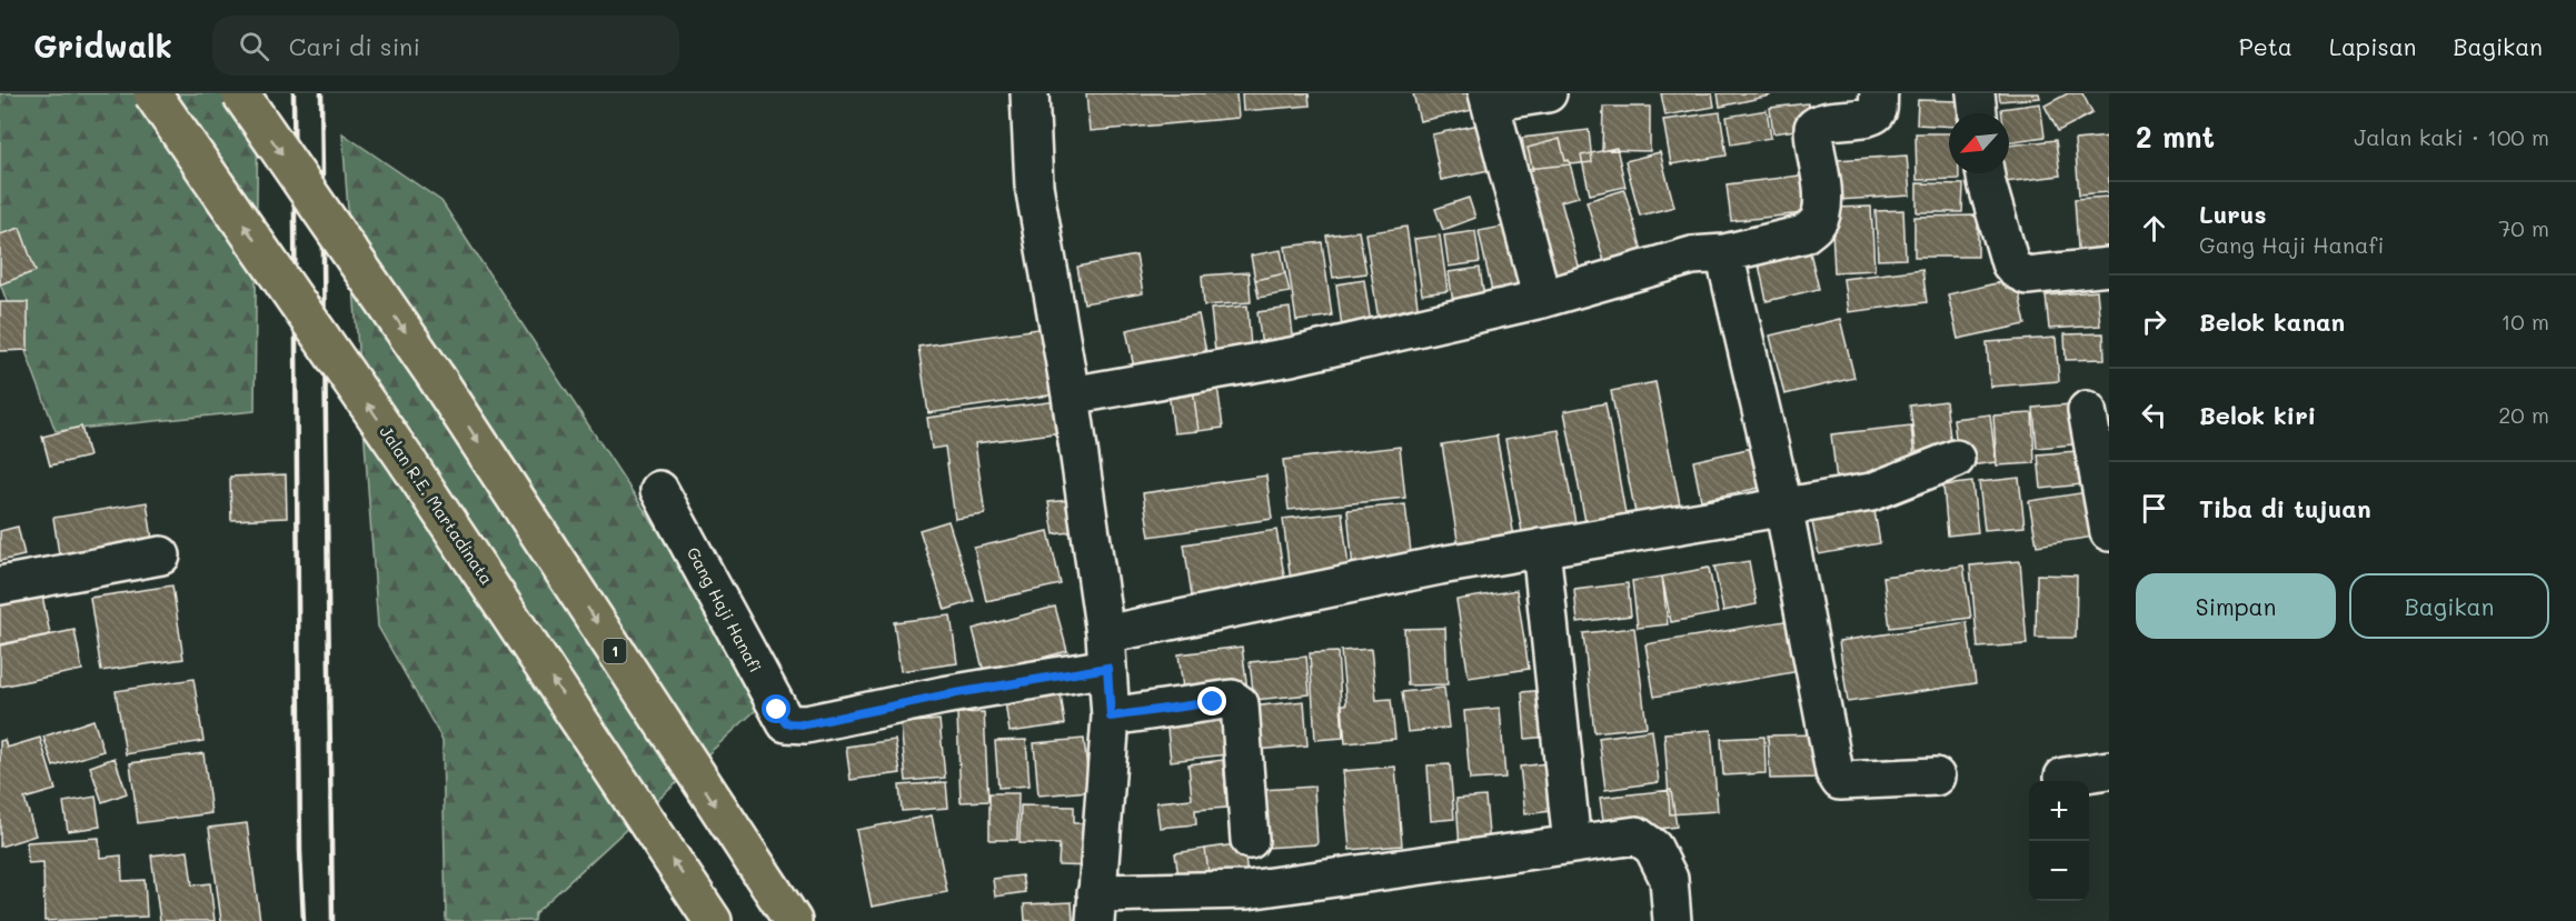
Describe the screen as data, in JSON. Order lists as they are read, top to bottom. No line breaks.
{"streets":{"highway":["Jalan R.E. Martadinata","1"],"street":["Gang Haji Hanafi"]},"north":"bottom left","page":{"header":"Gridwalk","search":"Cari di sini","nav":["Peta","Lapisan","Bagikan"],"heading":["2 mnt","Jalan kaki · 100 m"],"list":[["Lurus","Gang Haji Hanafi","70 m"],["Belok kanan","10 m"],["Belok kiri","20 m"],"Tiba di tujuan"],"buttons":["Simpan","Bagikan"],"map_buttons":["+","−"]}}
